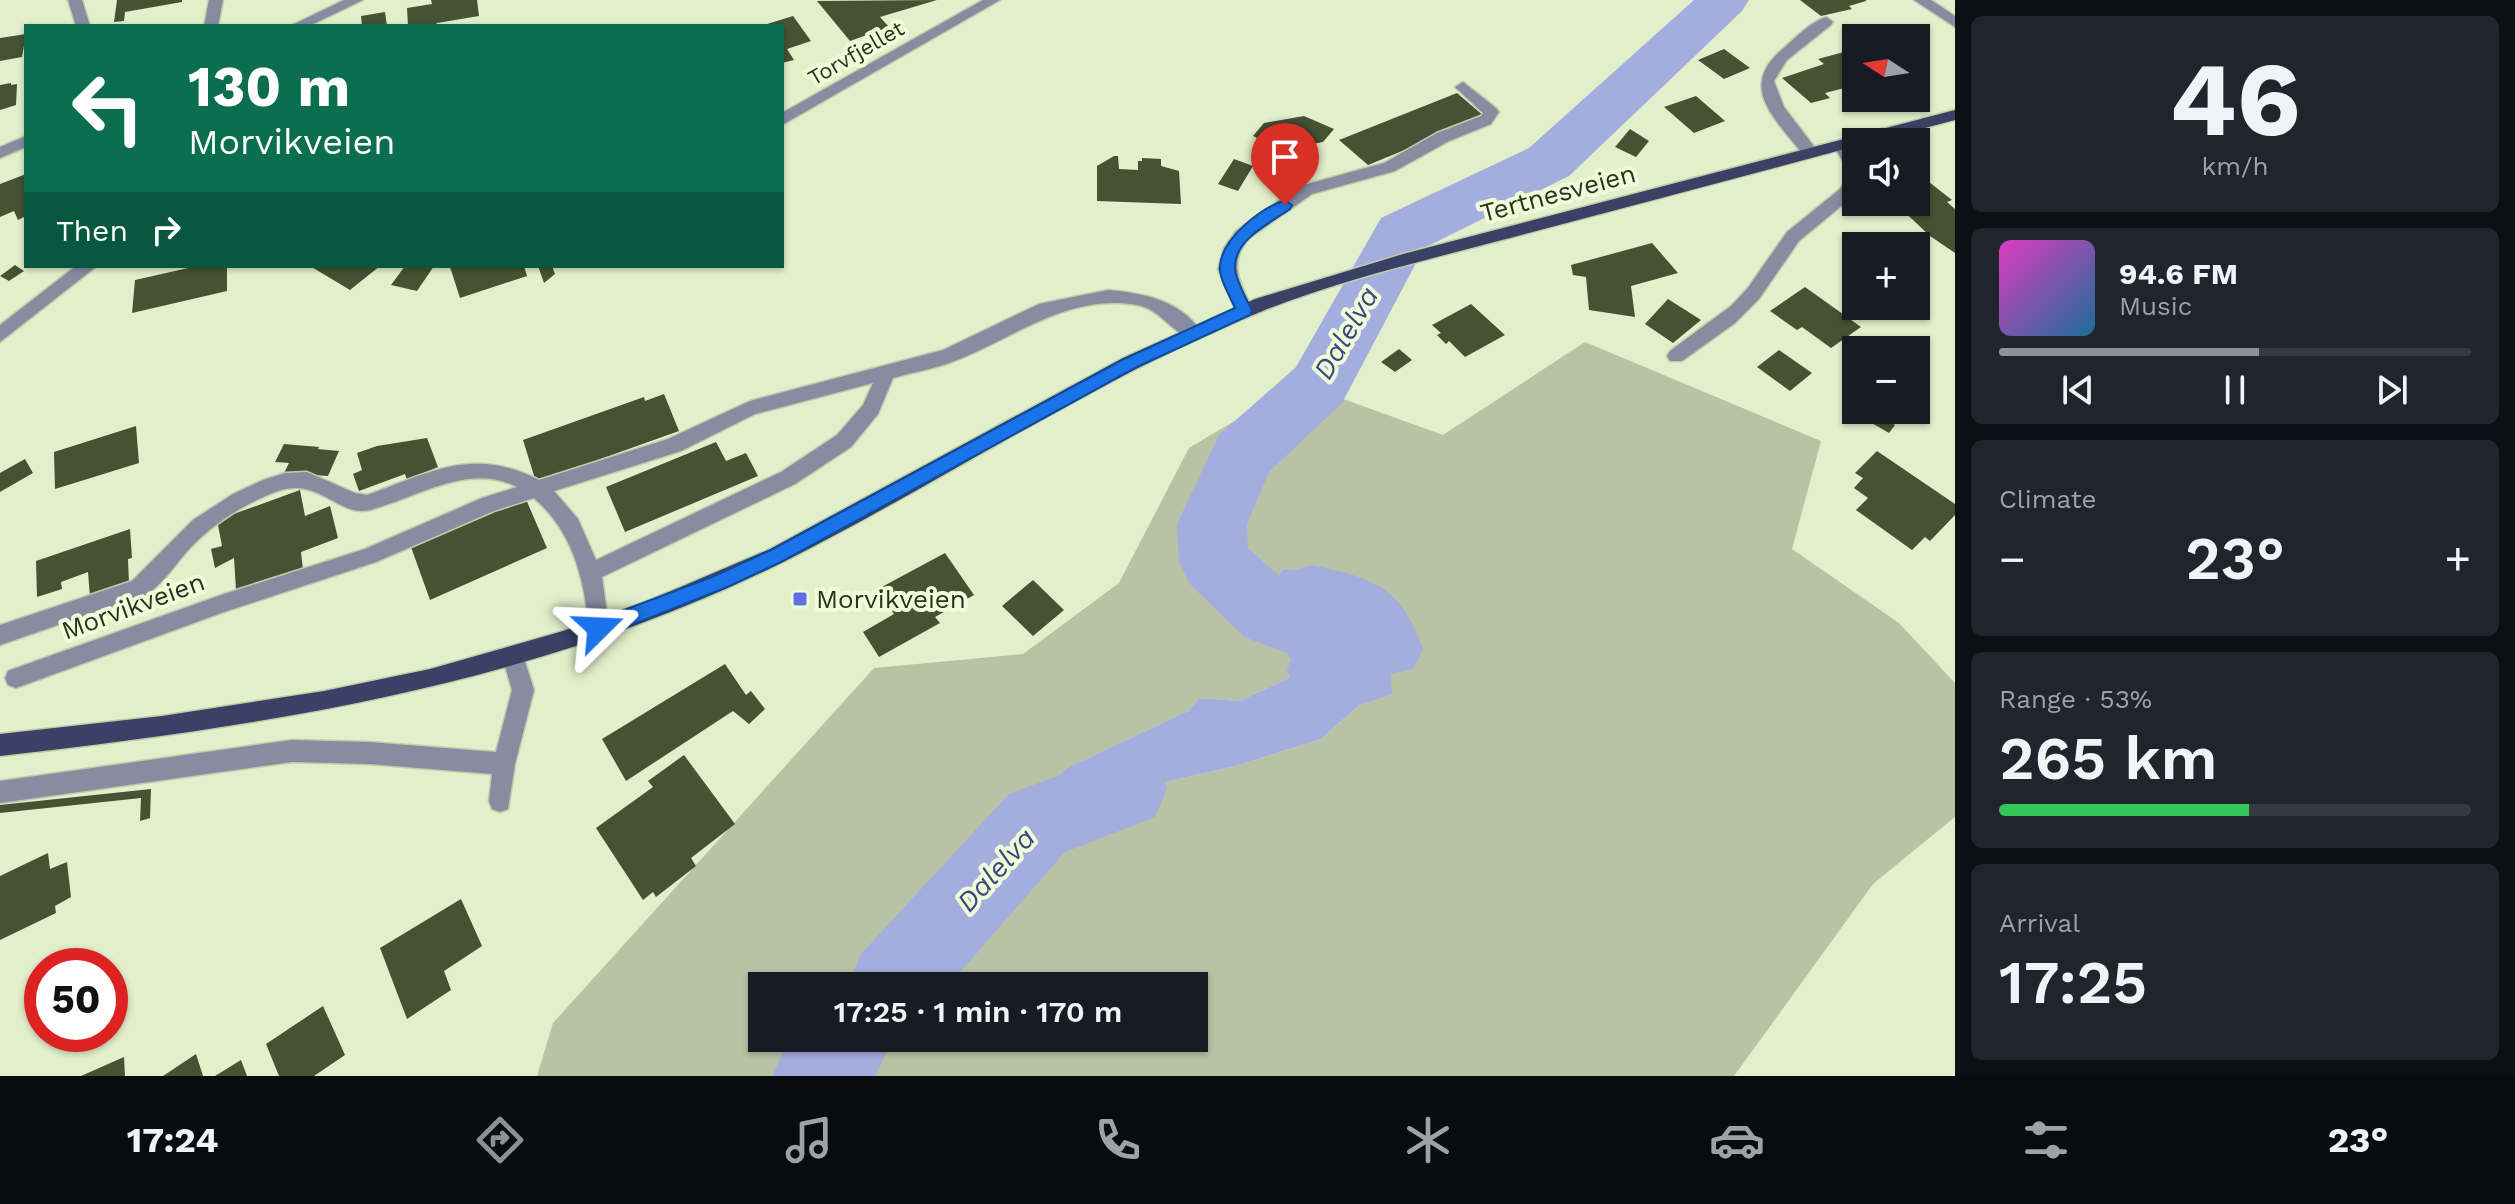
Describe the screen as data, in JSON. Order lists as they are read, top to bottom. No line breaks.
{"streets":{"main road":["Tertnesveien"],"street":["Torvfjellet","Morvikveien"]},"water":["Dalelva"],"places":{"transit":["Morvikveien"]},"north":"left","page":{"tile":[["46","km/h"],"Climate",["Range · 53%","265 km"],["Arrival","17:25"]],"map_buttons":["+","−"],"turn":["130 m","Morvikveien"],"then":"Then","song":["94.6 FM","Music"],"heat":["−","23°","+"],"limit":"50","trip":"17:25 · 1 min · 170 m","tabs":["17:24","23°"]}}
